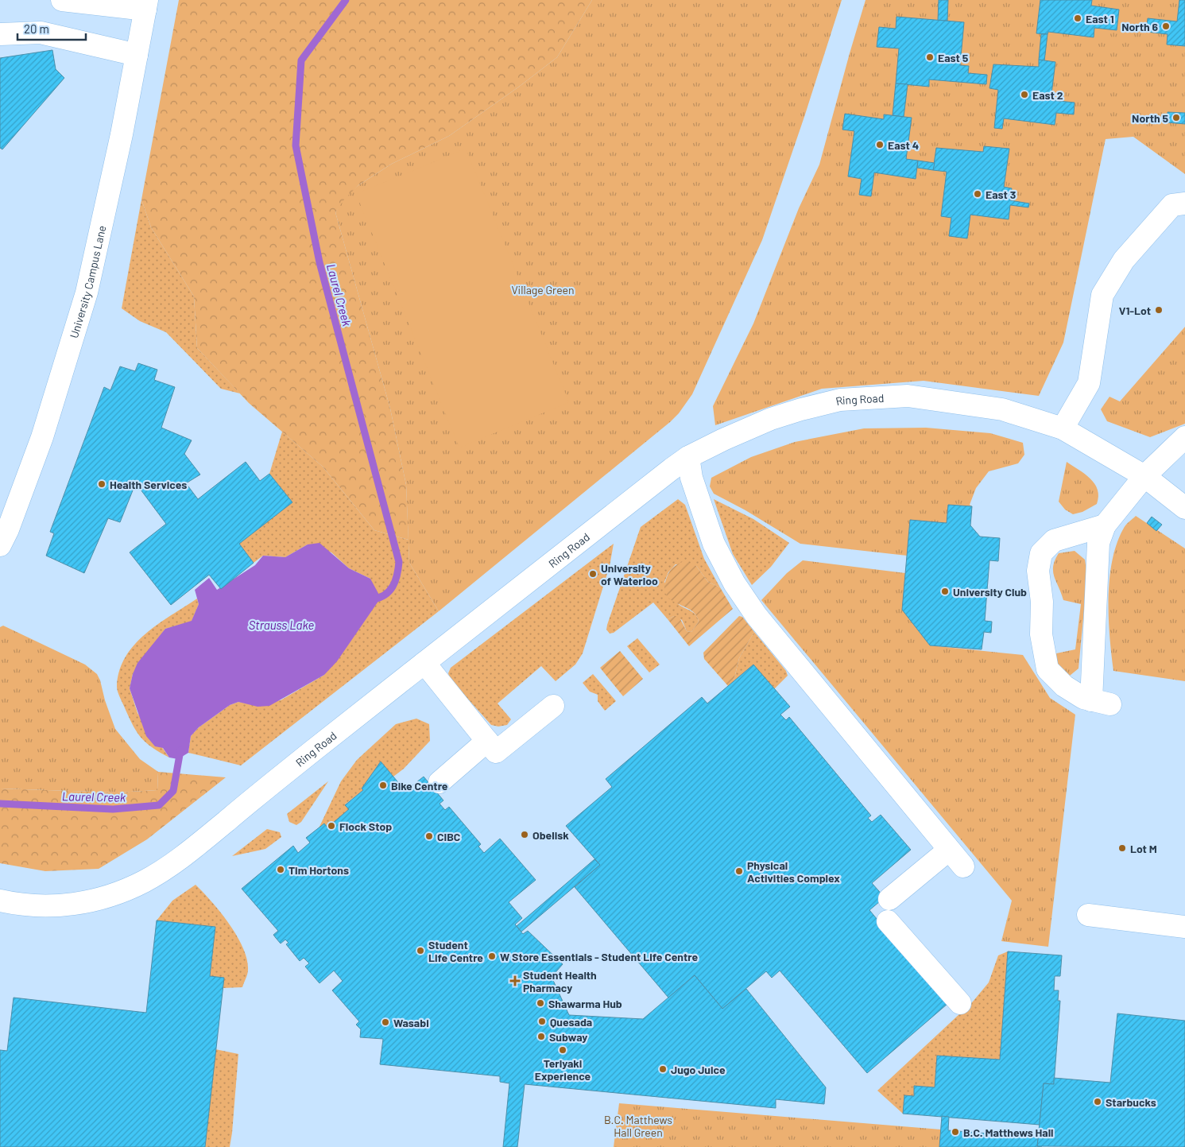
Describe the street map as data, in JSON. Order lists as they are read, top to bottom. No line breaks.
{"streets":{"street":["University Campus Lane","Ring Road"]},"water":["Laurel Creek","Strauss Lake"],"parks":["Village Green","B.C. Matthews Hall Green"],"places":{"other":["East 1","North 6","East 5","East 2","North 5","East 4","East 3","V1-Lot","Health Services","University of Waterloo","University Club","Bike Centre","Flock Stop","Obelisk","CIBC","Lot M","Tim Hortons","Physical Activities Complex","Student Life Centre","W Store Essentials - Student Life Centre","Shawarma Hub","Quesada","Wasabi","Subway","Teriyaki Experience","Jugo Juice","Starbucks","B.C. Matthews Hall"],"health":["Student Health Pharmacy"]},"scale_bar":"20 m"}
